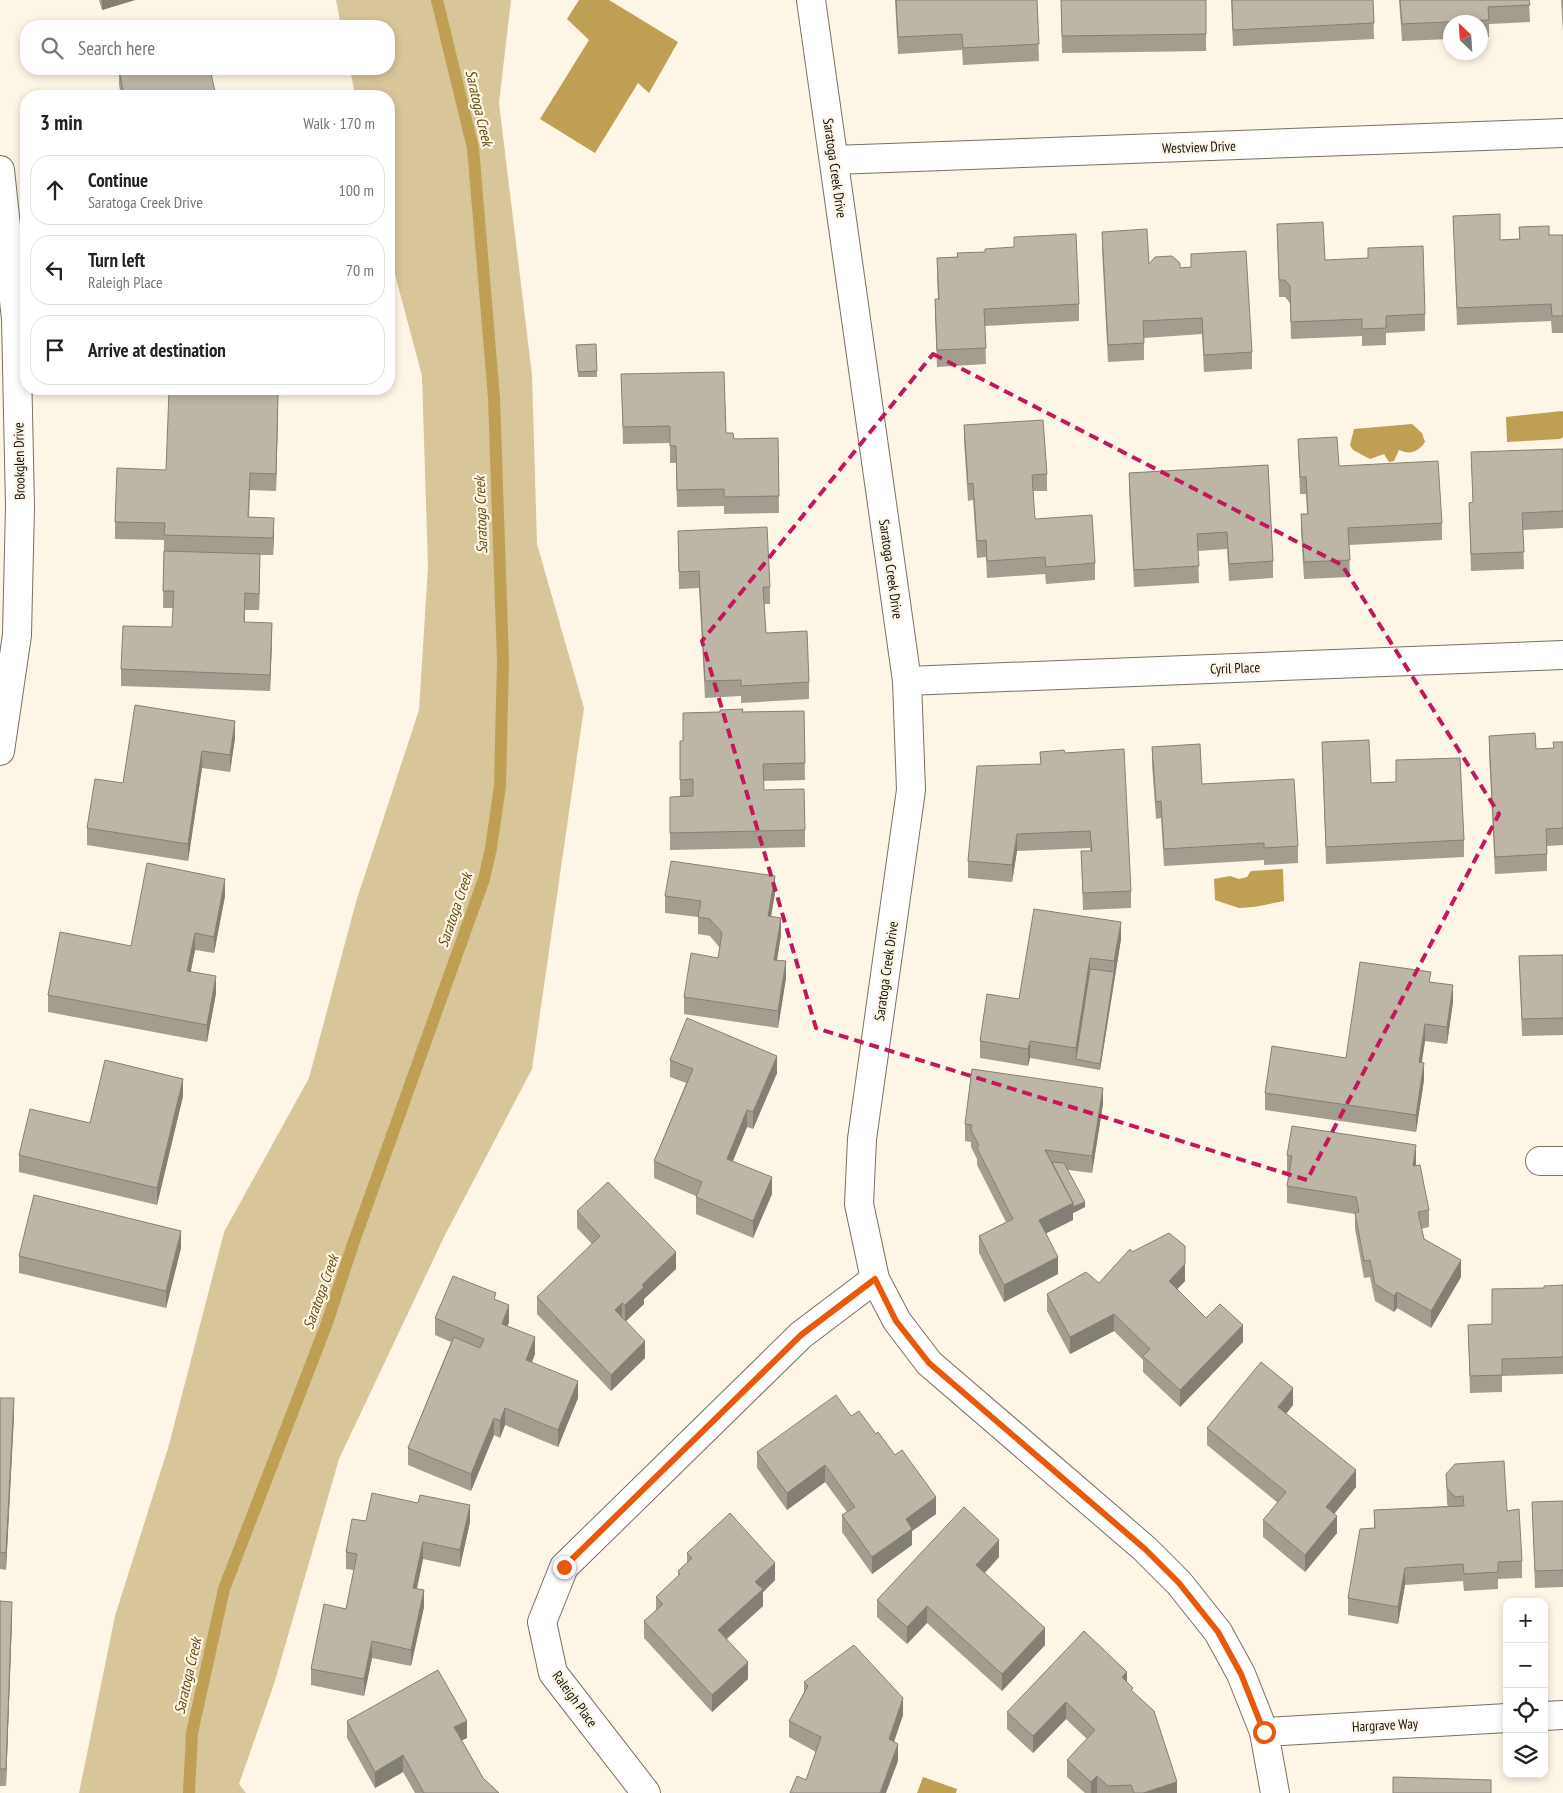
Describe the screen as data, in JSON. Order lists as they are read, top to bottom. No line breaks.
{"streets":{"street":["Westview Drive","Saratoga Creek Drive","Brookglen Drive","Cyril Place","Raleigh Place","Hargrave Way"]},"crossings":[["Westview Drive","Saratoga Creek Drive"],["Saratoga Creek Drive","Cyril Place"],["Saratoga Creek Drive","Raleigh Place"],["Saratoga Creek Drive","Hargrave Way"]],"water":["Saratoga Creek"],"north":"top left","page":{"search":"Search here","heading":["3 min","Walk · 170 m"],"list":[["Continue","Saratoga Creek Drive","100 m"],["Turn left","Raleigh Place","70 m"],"Arrive at destination"],"map_buttons":["+","−"]}}
